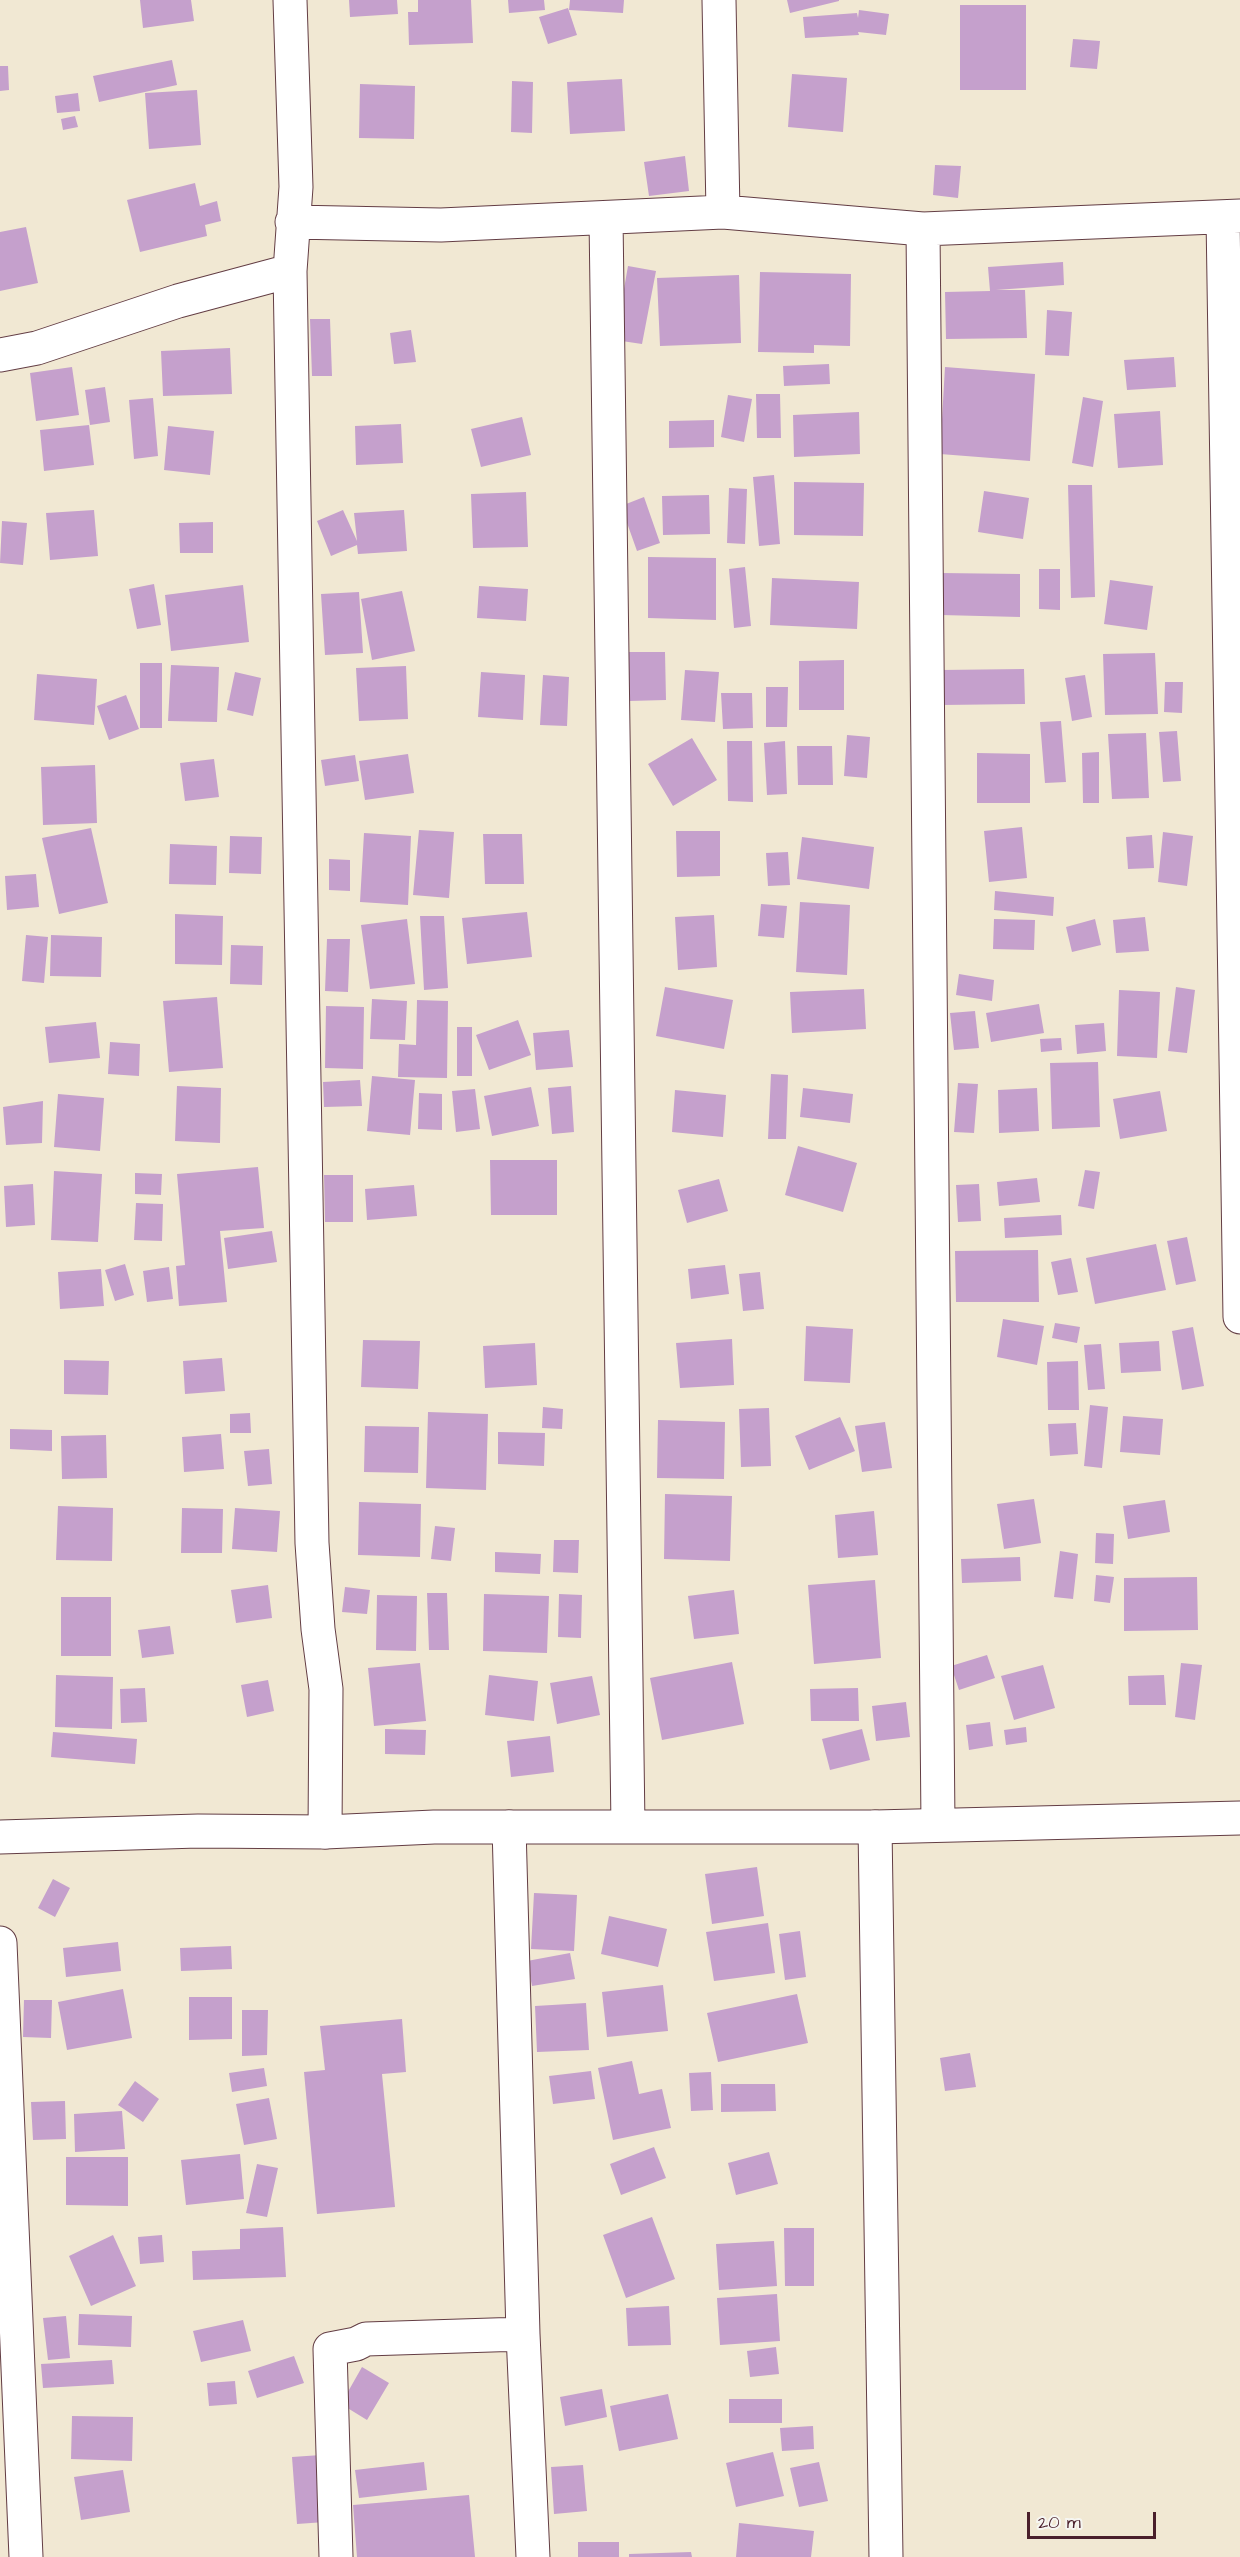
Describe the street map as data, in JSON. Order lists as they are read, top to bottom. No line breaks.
{"scale_bar":"20 m"}
